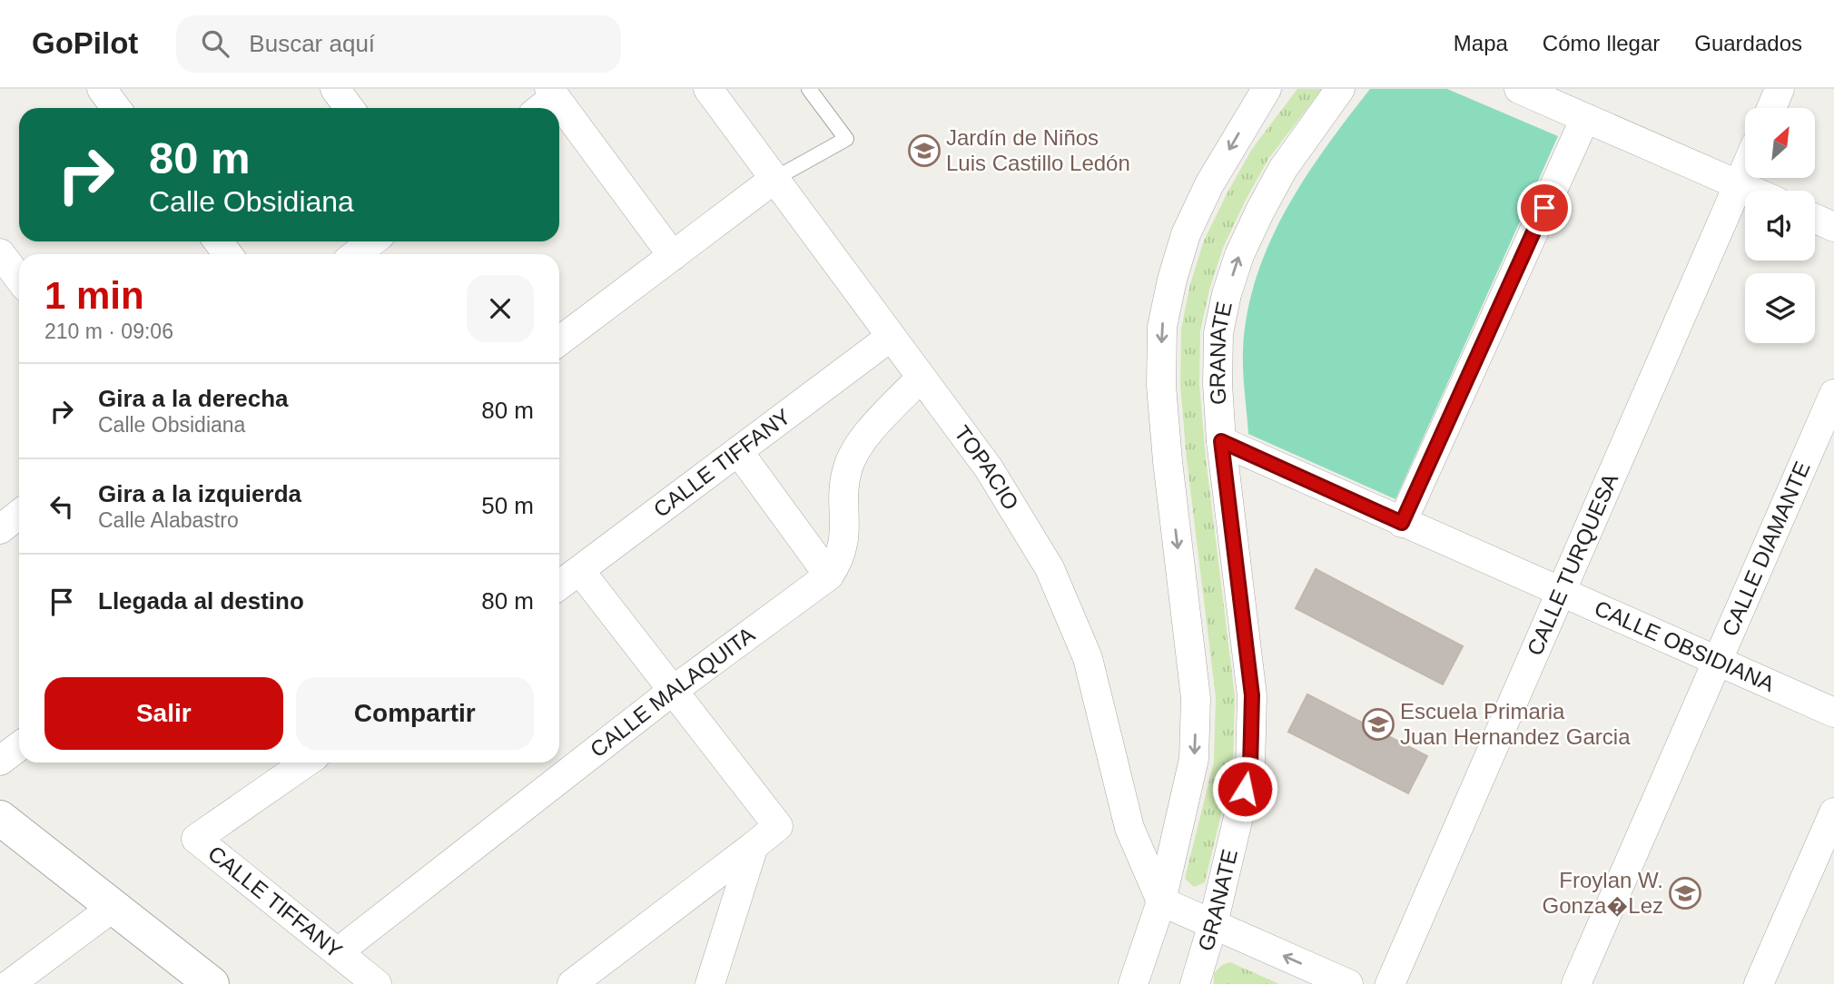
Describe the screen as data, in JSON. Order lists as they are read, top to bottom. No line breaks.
{"streets":{"street":["GRANATE","CALLE TIFFANY","TOPACIO","CALLE DIAMANTE","CALLE TURQUESA","CALLE OBSIDIANA","CALLE MALAQUITA"]},"crossings":[["GRANATE","CALLE OBSIDIANA"],["CALLE TIFFANY","TOPACIO"],["CALLE TIFFANY","CALLE MALAQUITA"],["TOPACIO","CALLE MALAQUITA"],["CALLE DIAMANTE","CALLE OBSIDIANA"],["CALLE TURQUESA","CALLE OBSIDIANA"]],"places":{"school or university":["Jardín de Niños Luis Castillo Ledón","Escuela Primaria Juan Hernandez Garcia","Froylan W. Gonza�Lez"]},"north":"top right","page":{"header":"GoPilot","search":"Buscar aquí","nav":["Mapa","Cómo llegar","Guardados"],"turn":["80 m","Calle Obsidiana"],"heading":["1 min","210 m · 09:06"],"list":[{"name":"Gira a la derecha","note":"Calle Obsidiana","value":"80 m"},{"name":"Gira a la izquierda","note":"Calle Alabastro","value":"50 m"},{"name":"Llegada al destino","value":"80 m"}],"buttons":["Salir","Compartir"]}}
